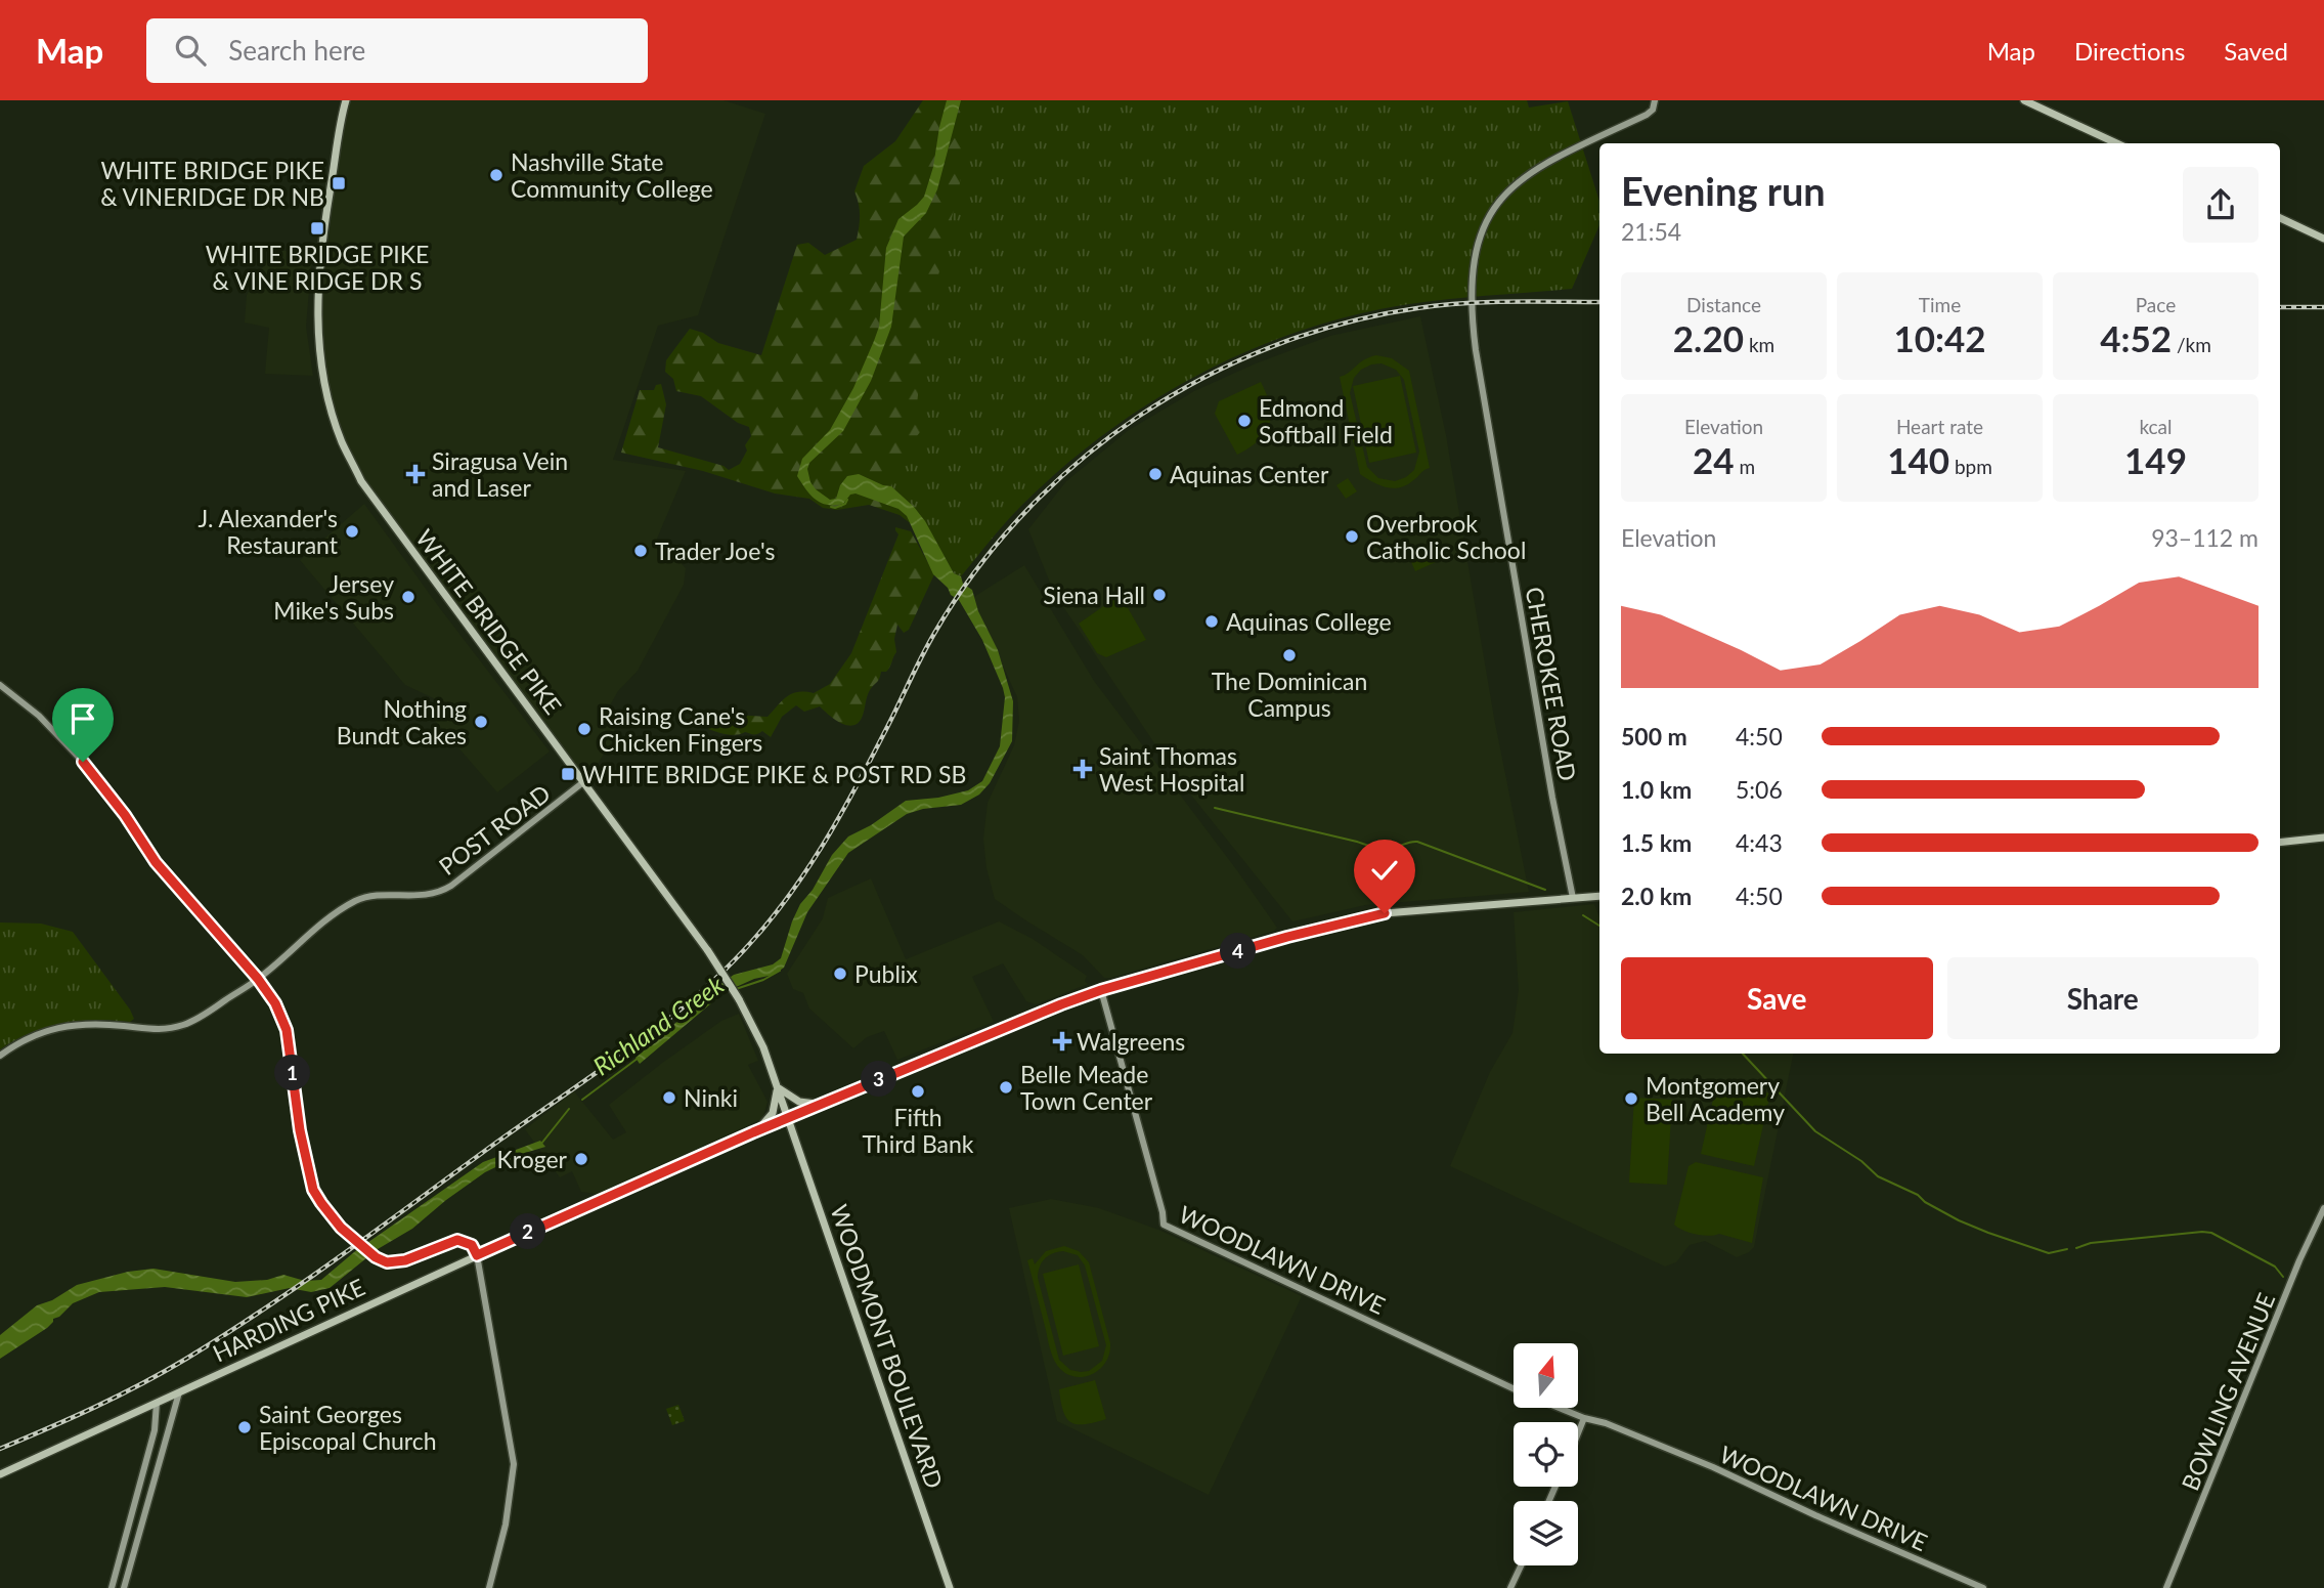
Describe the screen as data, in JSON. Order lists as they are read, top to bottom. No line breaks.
{"streets":{"main road":["WHITE BRIDGE PIKE","HARDING PIKE","WOODMONT BOULEVARD"],"street":["CHEROKEE ROAD","POST ROAD","WOODLAWN DRIVE","BOWLING AVENUE"]},"crossings":[["WHITE BRIDGE PIKE","POST ROAD"],["WHITE BRIDGE PIKE","HARDING PIKE"],["WHITE BRIDGE PIKE","WOODMONT BOULEVARD"],["CHEROKEE ROAD","HARDING PIKE"],["WOODLAWN DRIVE","HARDING PIKE"],["HARDING PIKE","WOODMONT BOULEVARD"]],"water":["Richland Creek"],"places":{"other":["Nashville State Community College","Edmond Softball Field","Aquinas Center","J. Alexander's Restaurant","Overbrook Catholic School","Trader Joe's","Siena Hall","Jersey Mike's Subs","Aquinas College","The Dominican Campus","Nothing Bundt Cakes","Raising Cane's Chicken Fingers","Publix","Belle Meade Town Center","Fifth Third Bank","Ninki","Montgomery Bell Academy","Kroger","Saint Georges Episcopal Church"],"transit":["WHITE BRIDGE PIKE & VINERIDGE DR NB","WHITE BRIDGE PIKE & VINE RIDGE DR S","WHITE BRIDGE PIKE & POST RD SB"],"health":["Siragusa Vein and Laser","Saint Thomas West Hospital","Walgreens"]},"north":"top","page":{"header":"Map","search":"Search here","nav":["Map","Directions","Saved"],"heading":["Evening run","21:54"],"stats":[["Distance","2.20 km"],["Time","10:42"],["Pace","4:52 /km"],["Elevation","24 m"],["Heart rate","140 bpm"],["kcal","149"]],"chart":["Elevation","93–112 m"],"list":[{"name":"500 m","note":"4:50"},{"name":"1.0 km","note":"5:06"},{"name":"1.5 km","note":"4:43"},{"name":"2.0 km","note":"4:50"}],"pins":["4","1","3","2"],"buttons":["Save","Share"]}}
